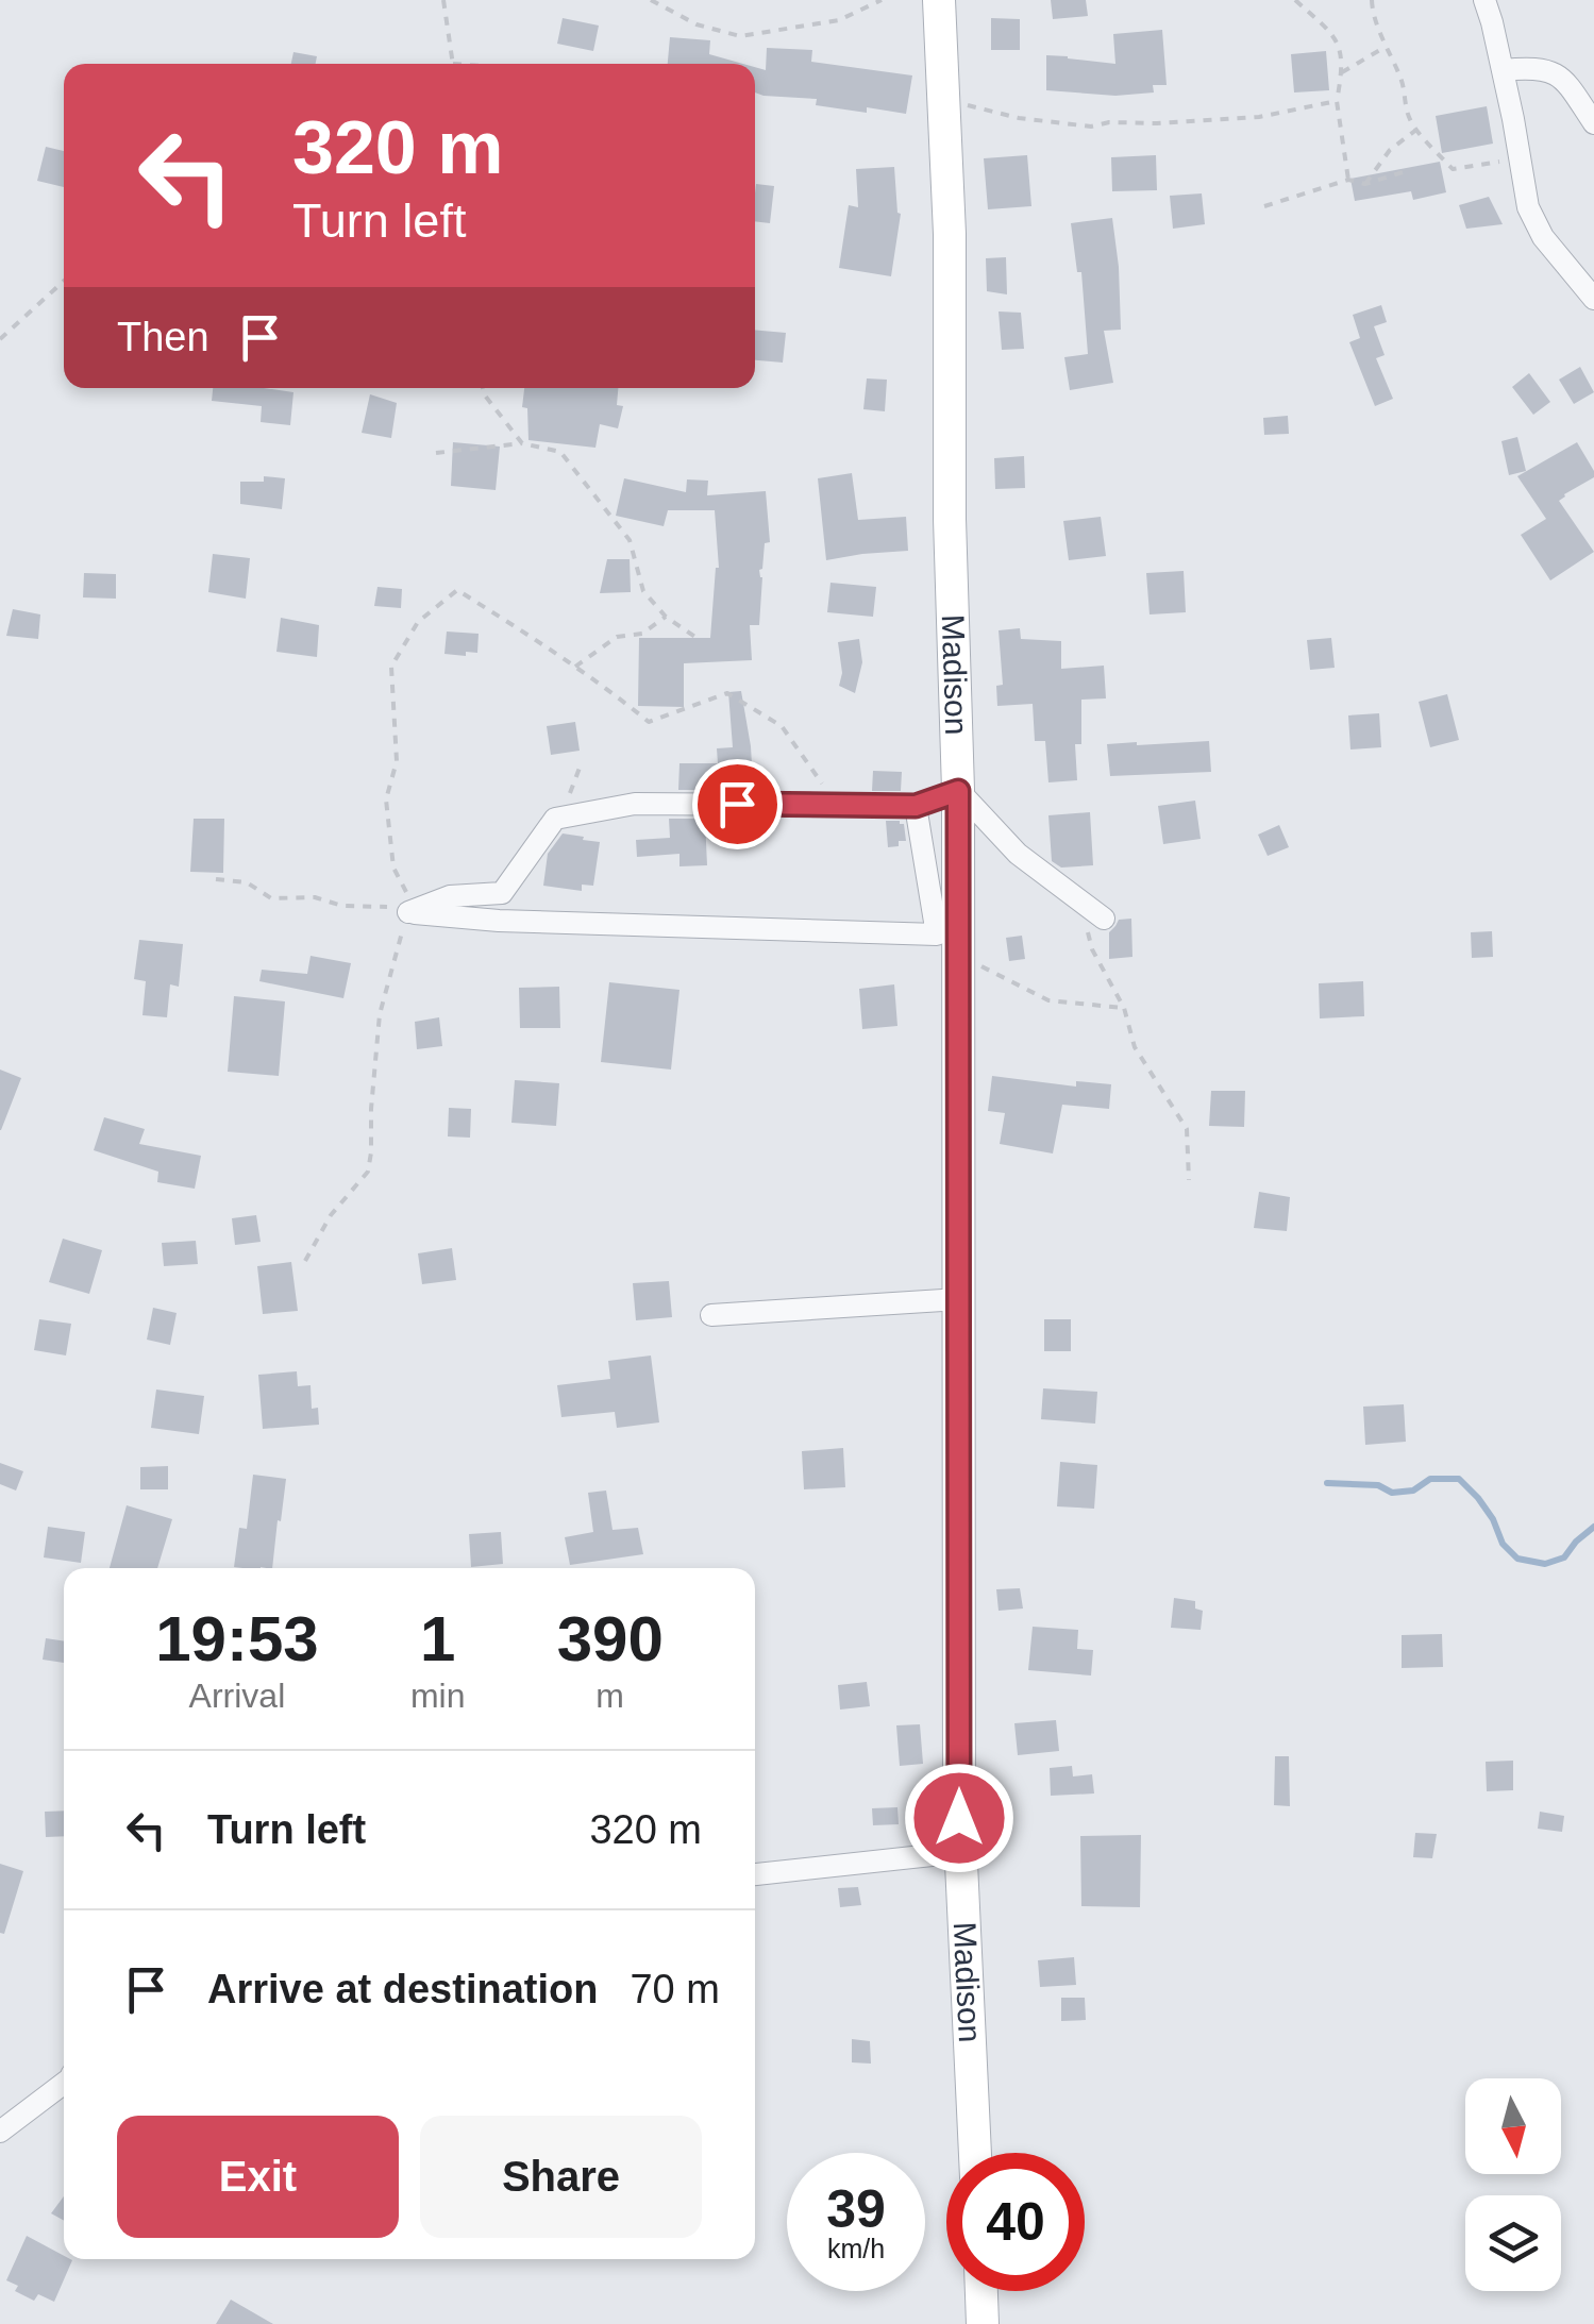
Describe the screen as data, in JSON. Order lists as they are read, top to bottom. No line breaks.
{"streets":{"street":["Madison"]},"north":"bottom","page":{"turn":["320 m","Turn left"],"then":"Then","eta":["19:53","Arrival","1","min","390","m"],"list":[{"name":"Turn left","value":"320 m"},{"name":"Arrive at destination","value":"70 m"}],"buttons":["Exit","Share"],"speed":"39 km/h","limit":"40"}}
